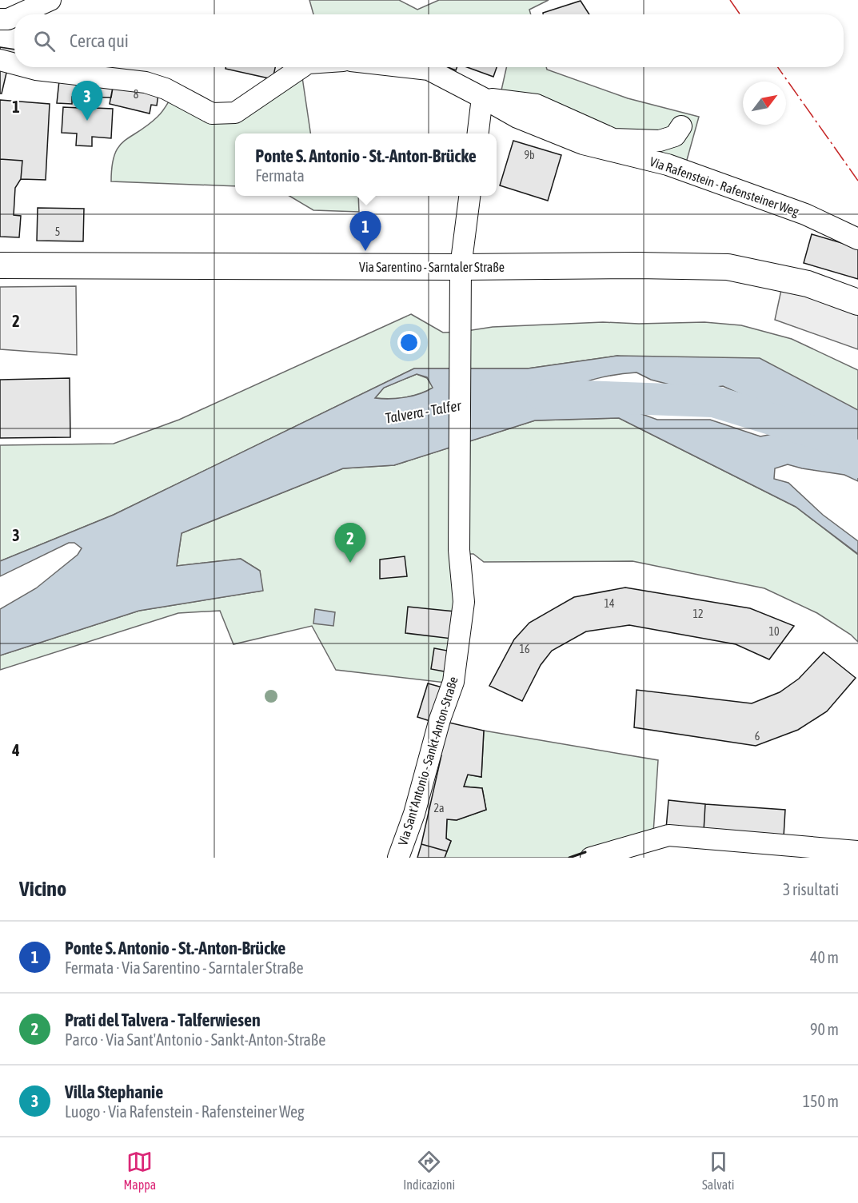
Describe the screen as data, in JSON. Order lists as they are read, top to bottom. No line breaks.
{"streets":{"main road":["Via Sarentino - Sarntaler Straße"],"street":["Via Rafenstein - Rafensteiner Weg","Via Sant'Antonio - Sankt-Anton-Straße"]},"crossings":[["Via Sarentino - Sarntaler Straße","Via Sant'Antonio - Sankt-Anton-Straße"]],"water":["Talvera - Talfer"],"house_numbers":["8","9b","5","14","12","10","16","6","2a"],"north":"top right","page":{"search":"Cerca qui","pins":["3","1","2"],"popup":["Ponte S. Antonio - St.-Anton-Brücke","Fermata"],"heading":["Vicino","3 risultati"],"list":[{"mark":"1","name":"Ponte S. Antonio - St.-Anton-Brücke","note":"Fermata · Via Sarentino - Sarntaler Straße","value":"40 m"},{"mark":"2","name":"Prati del Talvera - Talferwiesen","note":"Parco · Via Sant'Antonio - Sankt-Anton-Straße","value":"90 m"},{"mark":"3","name":"Villa Stephanie","note":"Luogo · Via Rafenstein - Rafensteiner Weg","value":"150 m"}],"nav":["Mappa","Indicazioni","Salvati"]},"grid":{"rows":["1","2","3","4"]}}
